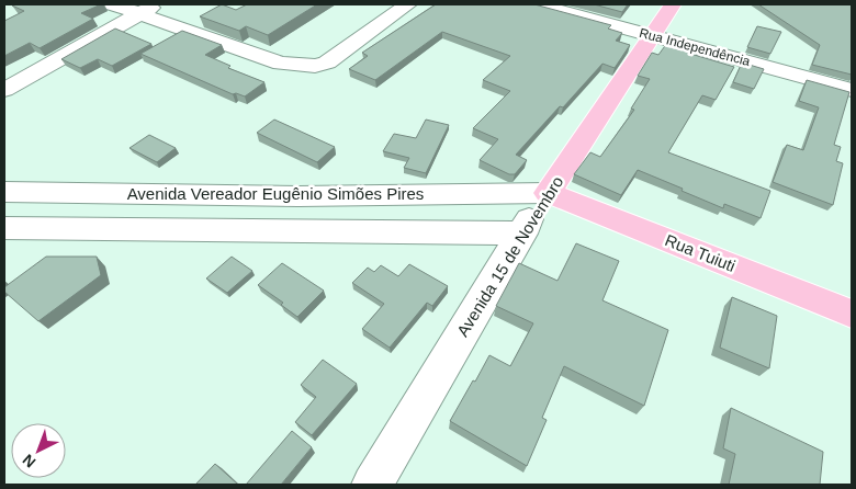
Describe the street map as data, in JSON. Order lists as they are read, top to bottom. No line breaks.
{"streets":{"main road":["Rua Tuiuti","Avenida 15 de Novembro"],"street":["Rua Independência","Avenida Vereador Eugênio Simões Pires"]},"crossings":[["Rua Independência","Avenida 15 de Novembro"],["Avenida Vereador Eugênio Simões Pires","Rua Tuiuti"],["Avenida Vereador Eugênio Simões Pires","Avenida 15 de Novembro"],["Rua Tuiuti","Avenida 15 de Novembro"]],"north":"bottom left"}
